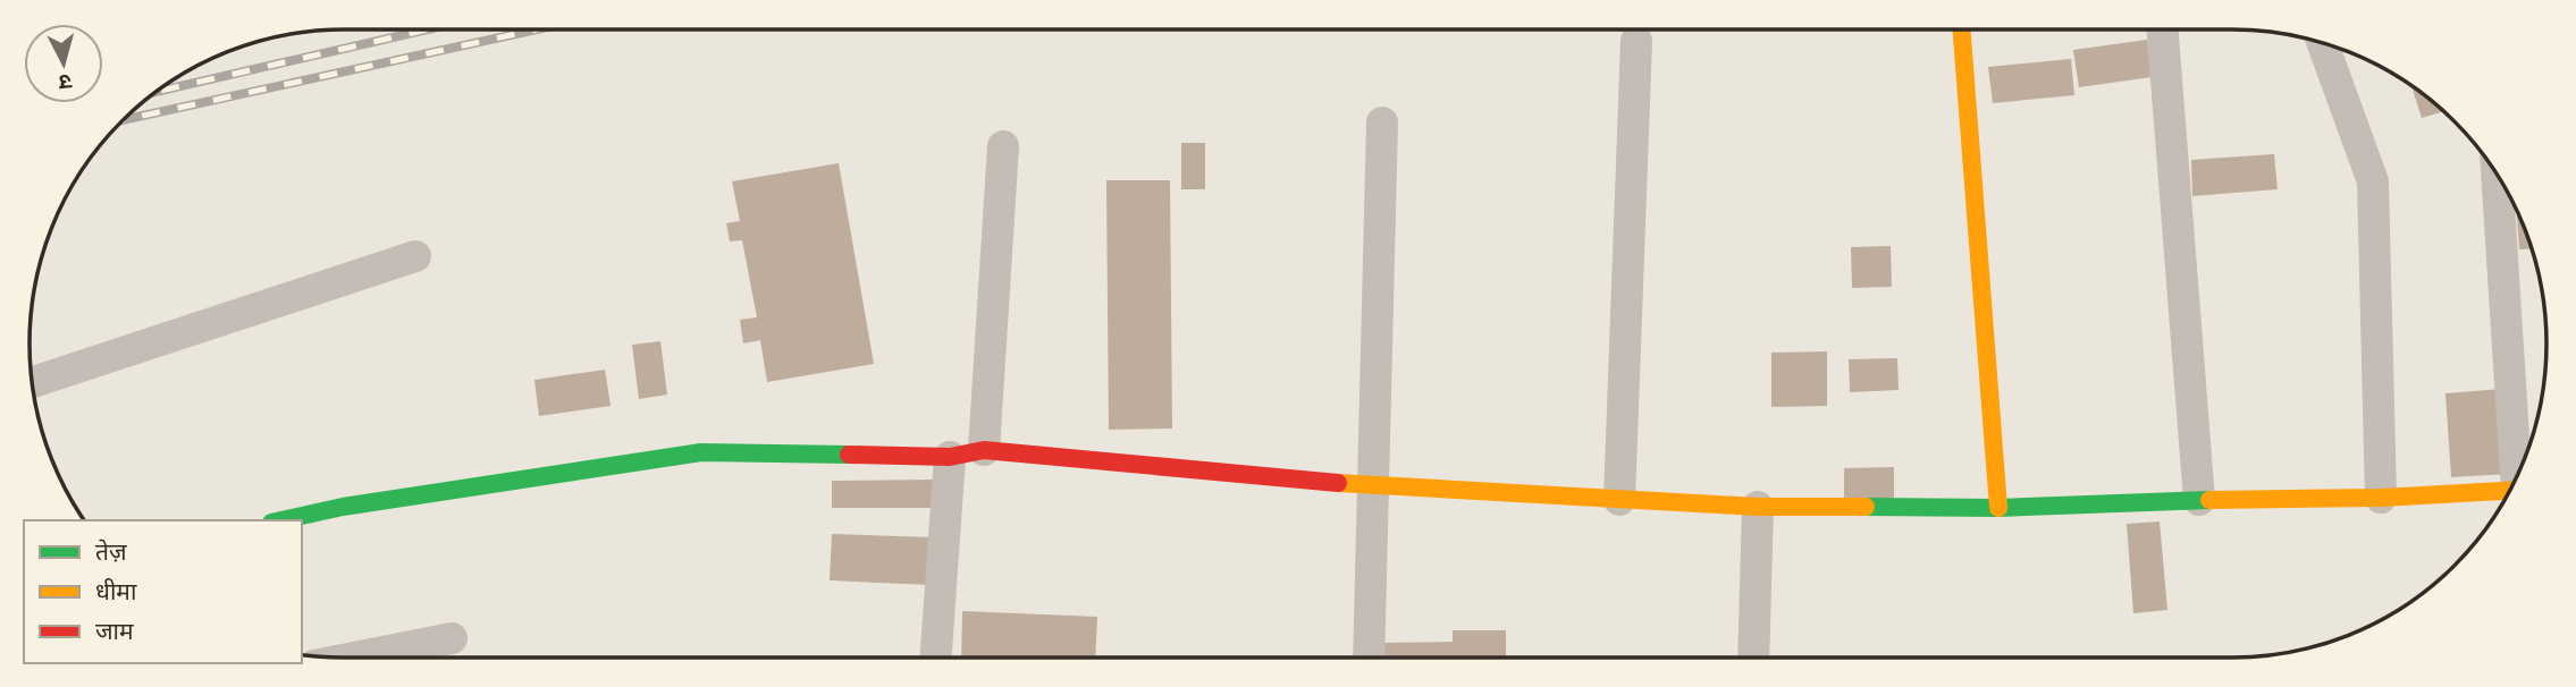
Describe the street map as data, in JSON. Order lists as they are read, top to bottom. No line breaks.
{"legend":["तेज़","धीमा","जाम"],"north":"bottom"}
